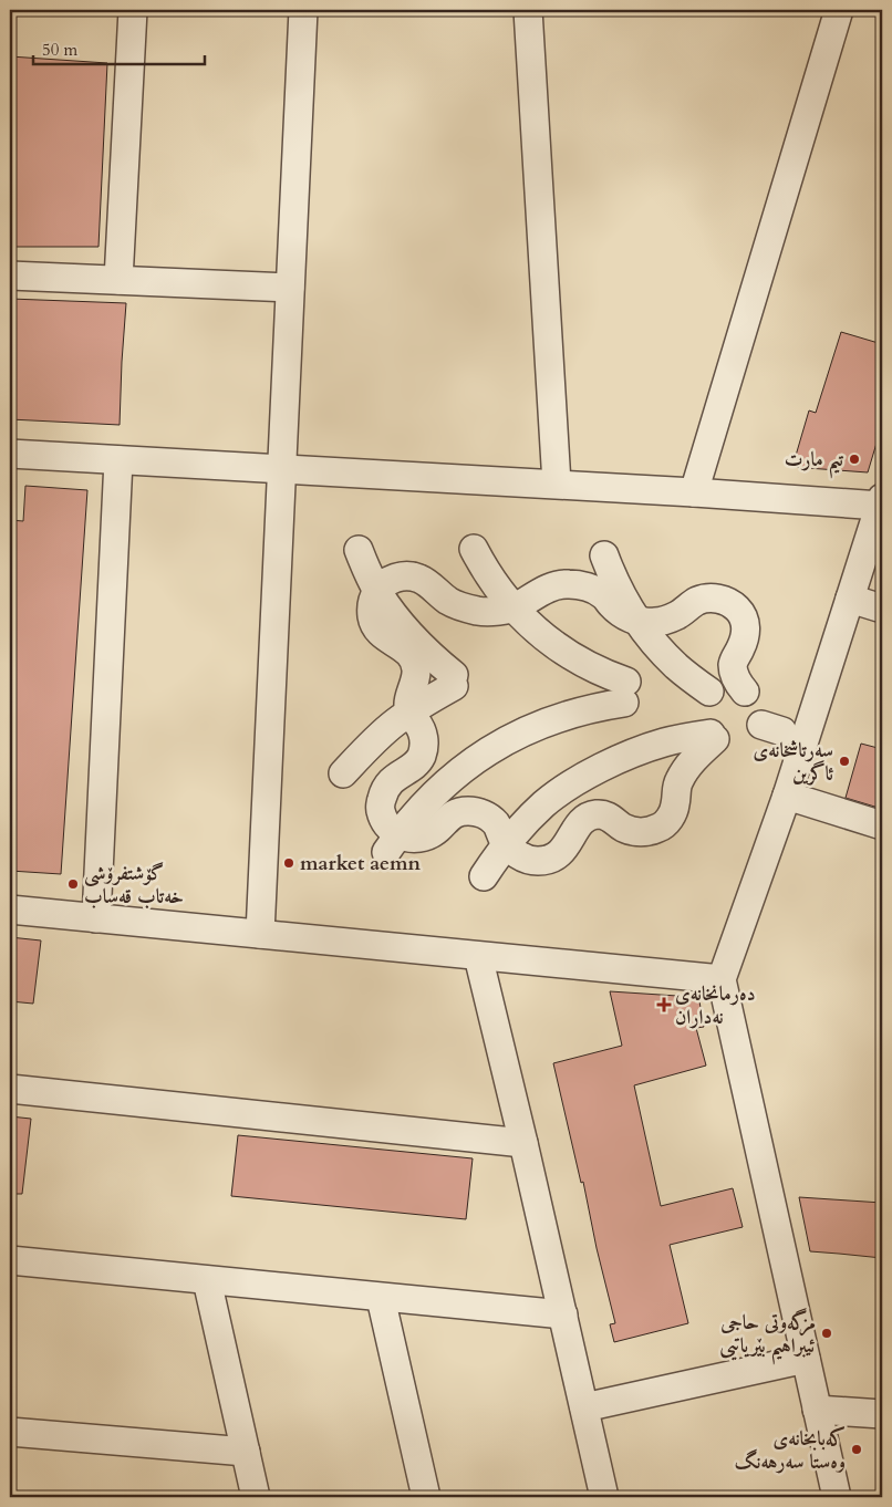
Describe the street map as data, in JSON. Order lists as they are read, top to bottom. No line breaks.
{"places":{"other":["تیم مارت","سەرتاشخانەی ئاگرین","market aemn","گۆشتفرۆشی خەتاب قەساب","مزگەوتی حاجی ئیبراهیم بێریاتیی","کەبابخانەی وەستا سەرهەنگ"],"health":["دەرمانخانەی نەداران"]},"scale_bar":"50 m"}
